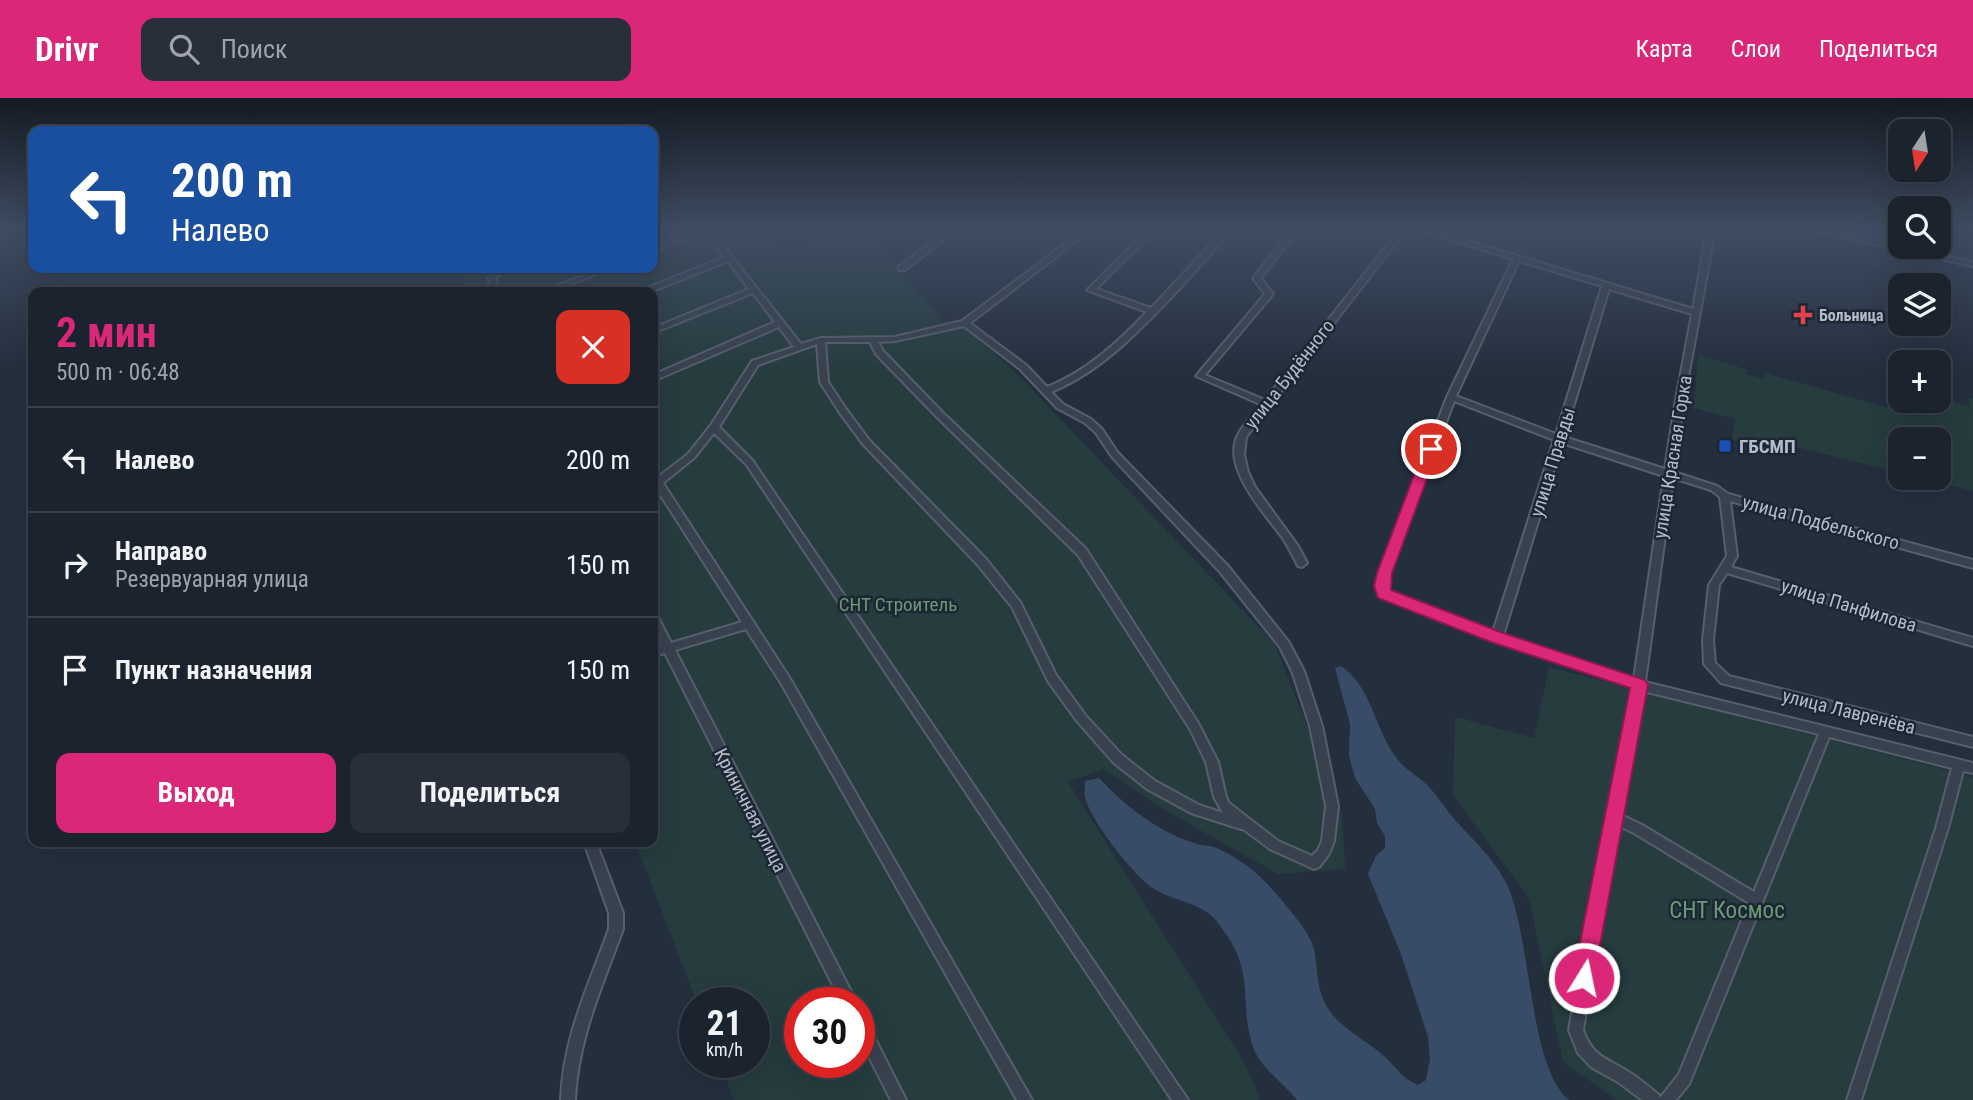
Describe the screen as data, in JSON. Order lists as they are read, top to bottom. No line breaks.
{"streets":{"street":["улица Будённого","улица Красная Горка","улица Правды","улица Подбельского","улица Панфилова","улица Лавренёва","Криничная улица"]},"crossings":[["улица Красная Горка","улица Подбельского"],["улица Правды","улица Подбельского"],["улица Панфилова","улица Лавренёва"]],"parks":["СНТ Строитель","СНТ Космос"],"places":{"health":["Больница"],"transit":["ГБСМП"]},"north":"bottom","page":{"header":"Drivr","search":"Поиск","nav":["Карта","Слои","Поделиться"],"map_buttons":["+","−"],"turn":["200 m","Налево"],"heading":["2 мин","500 m · 06:48"],"list":[{"name":"Налево","value":"200 m"},{"name":"Направо","note":"Резервуарная улица","value":"150 m"},{"name":"Пункт назначения","value":"150 m"}],"buttons":["Выход","Поделиться"],"speed":"21 km/h","limit":"30"}}
